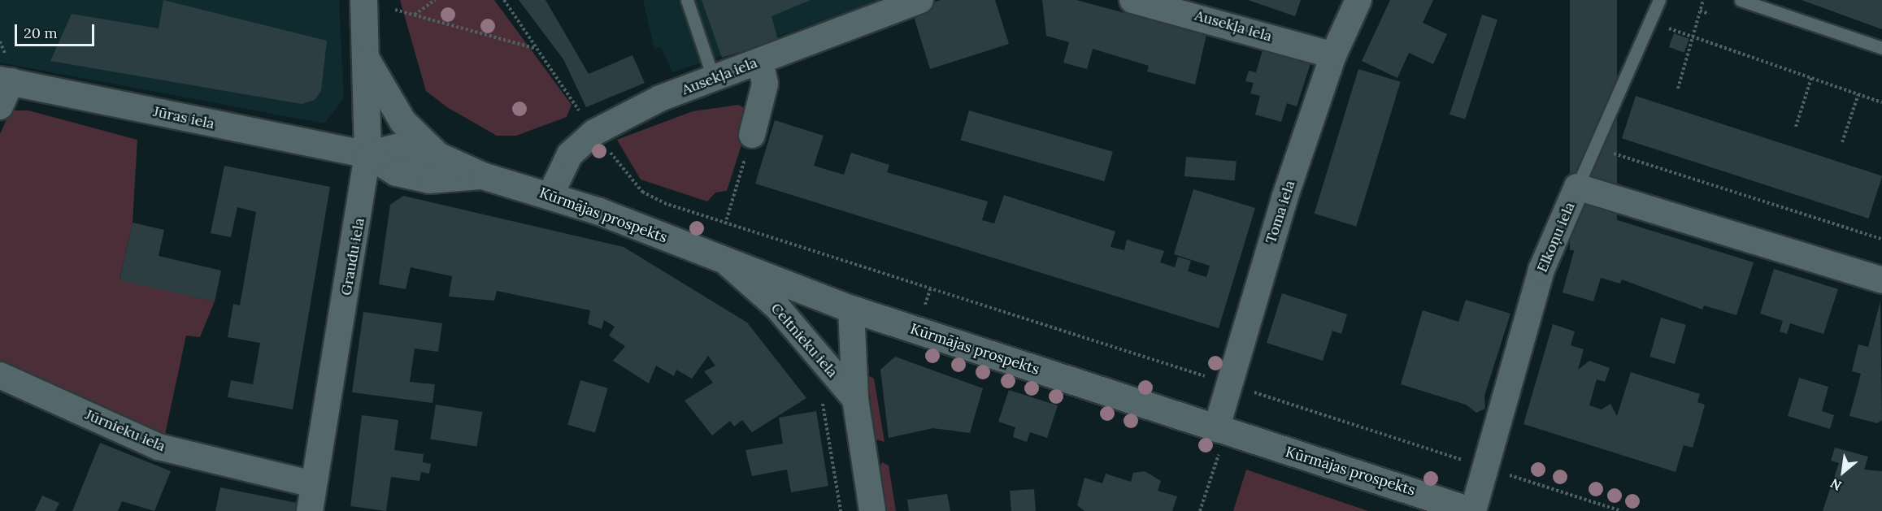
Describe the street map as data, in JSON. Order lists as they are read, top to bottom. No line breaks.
{"streets":{"main road":["Jūras iela","Kūrmājas prospekts","Graudu iela"],"street":["Ausekļa iela","Toma iela","Elkoņu iela","Celtnieku iela","Jūrnieku iela"]},"crossings":[["Ausekļa iela","Toma iela"],["Ausekļa iela","Kūrmājas prospekts"],["Jūras iela","Kūrmājas prospekts"],["Jūras iela","Graudu iela"],["Toma iela","Kūrmājas prospekts"],["Kūrmājas prospekts","Elkoņu iela"],["Kūrmājas prospekts","Graudu iela"],["Kūrmājas prospekts","Celtnieku iela"],["Graudu iela","Jūrnieku iela"]],"scale_bar":"20 m","north":"bottom left"}
